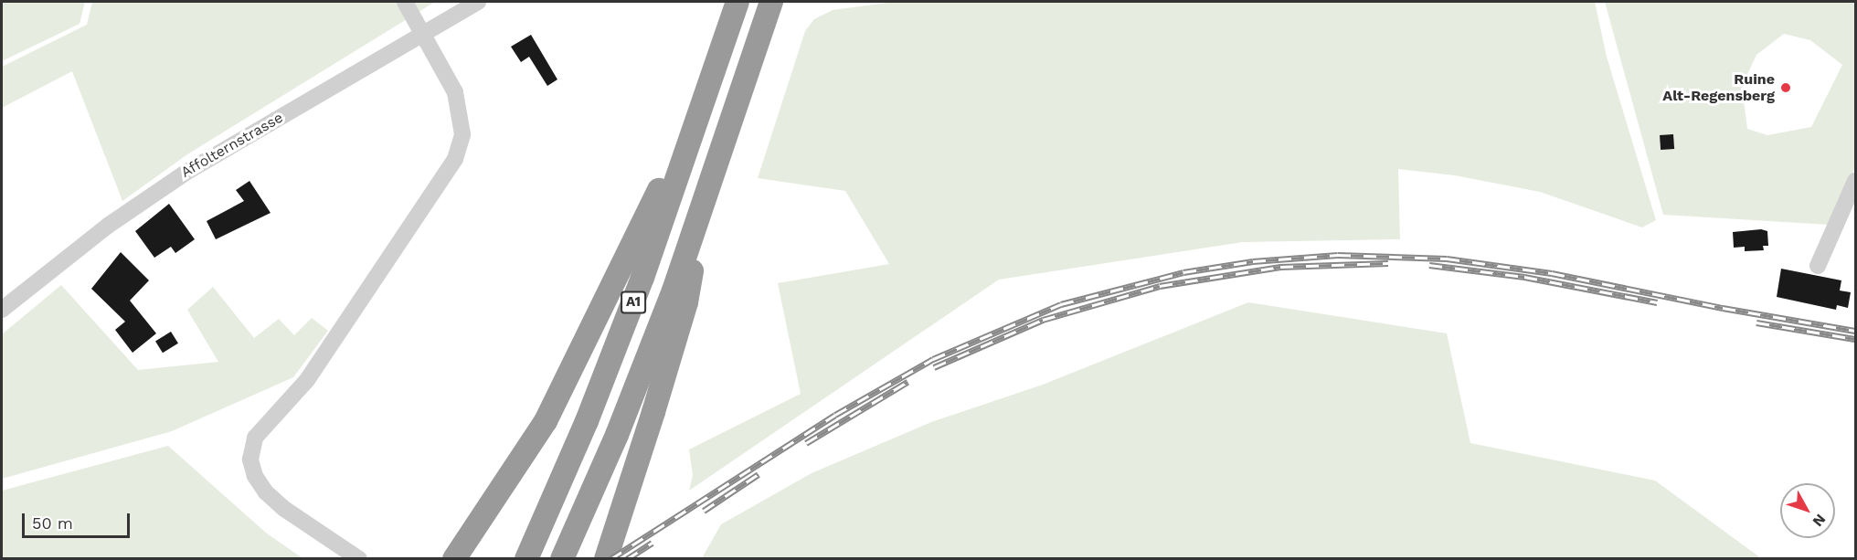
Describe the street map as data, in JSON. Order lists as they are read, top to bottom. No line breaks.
{"streets":{"highway":["A1"],"street":["Affolternstrasse"]},"places":["Ruine Alt-Regensberg"],"scale_bar":"50 m","north":"bottom right"}
